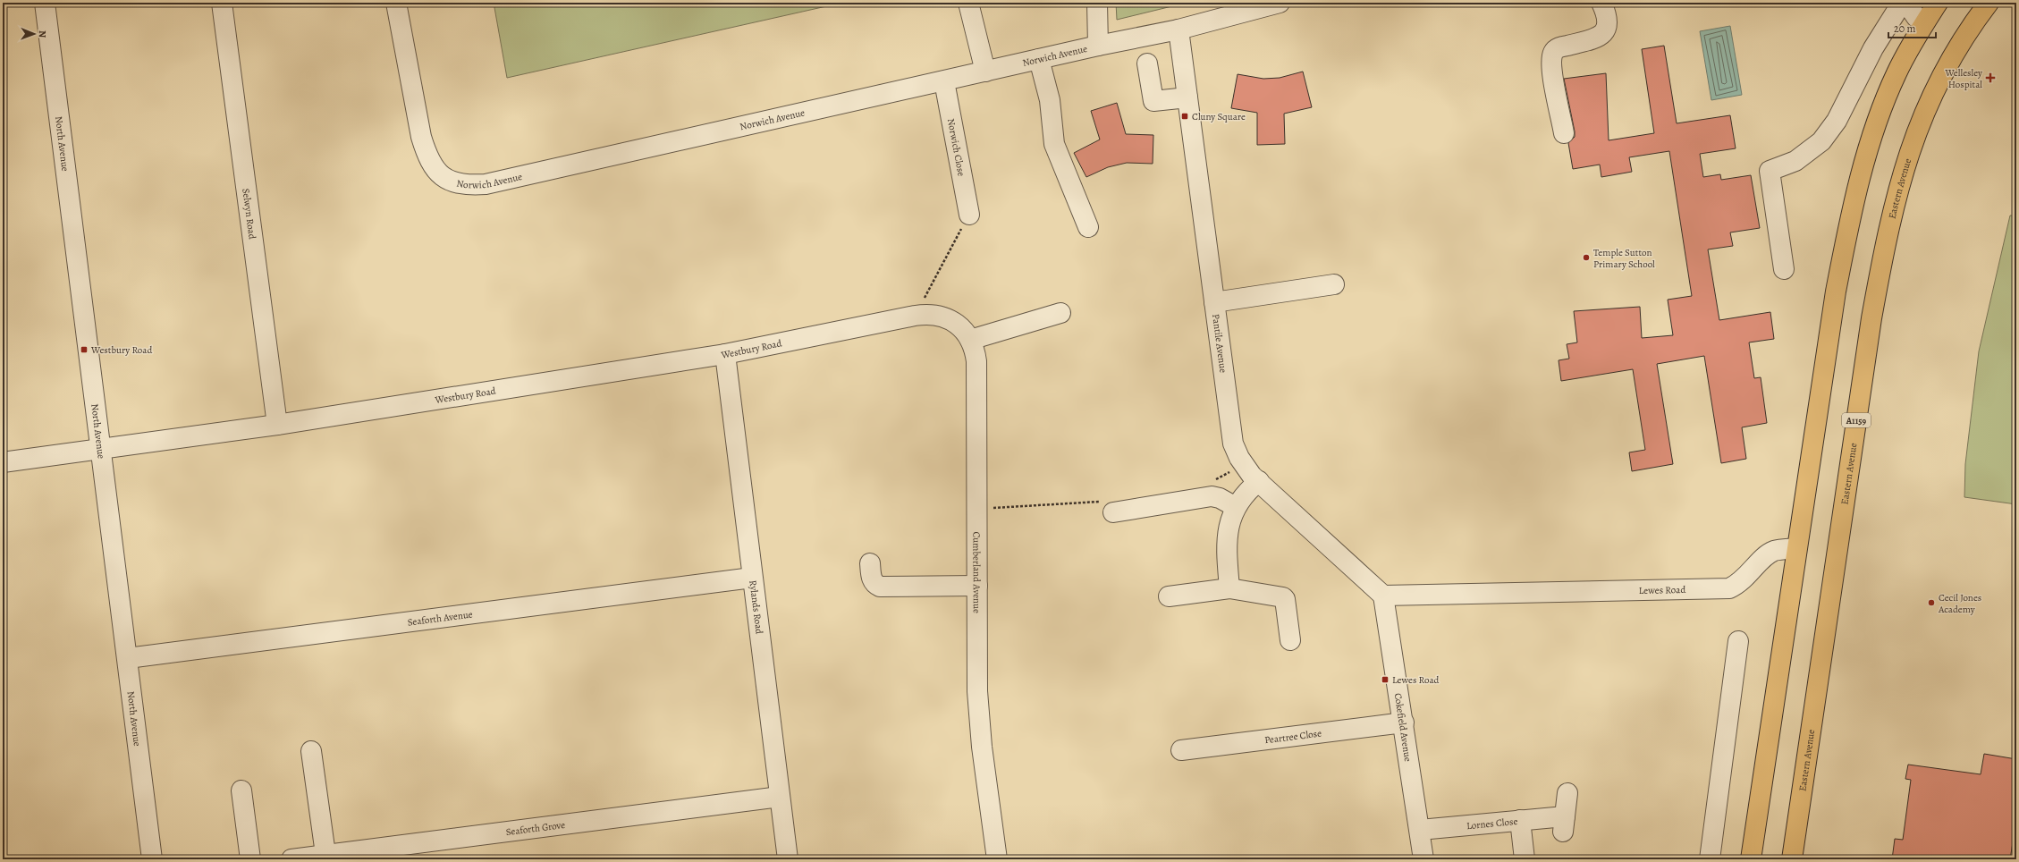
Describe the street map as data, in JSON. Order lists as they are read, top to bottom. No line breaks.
{"streets":{"main road":["Eastern Avenue","A1159"],"street":["Norwich Avenue","North Avenue","Norwich Close","Selwyn Road","Pantile Avenue","Westbury Road","Cumberland Avenue","Lewes Road","Rylands Road","Seaforth Avenue","Cokefield Avenue","Peartree Close","Lornes Close","Seaforth Grove"]},"crossings":[["Norwich Avenue","Norwich Close"],["Norwich Avenue","Pantile Avenue"],["North Avenue","Westbury Road"],["North Avenue","Seaforth Avenue"],["Selwyn Road","Westbury Road"],["Pantile Avenue","Lewes Road"],["Pantile Avenue","Cokefield Avenue"],["Westbury Road","Cumberland Avenue"],["Westbury Road","Rylands Road"],["Lewes Road","Cokefield Avenue"],["Rylands Road","Seaforth Avenue"],["Rylands Road","Seaforth Grove"],["Cokefield Avenue","Peartree Close"],["Cokefield Avenue","Lornes Close"]],"places":{"health":["Wellesley Hospital"],"transit":["Cluny Square","Westbury Road","Lewes Road"],"other":["Temple Sutton Primary School","Cecil Jones Academy"]},"scale_bar":"20 m","north":"right"}
